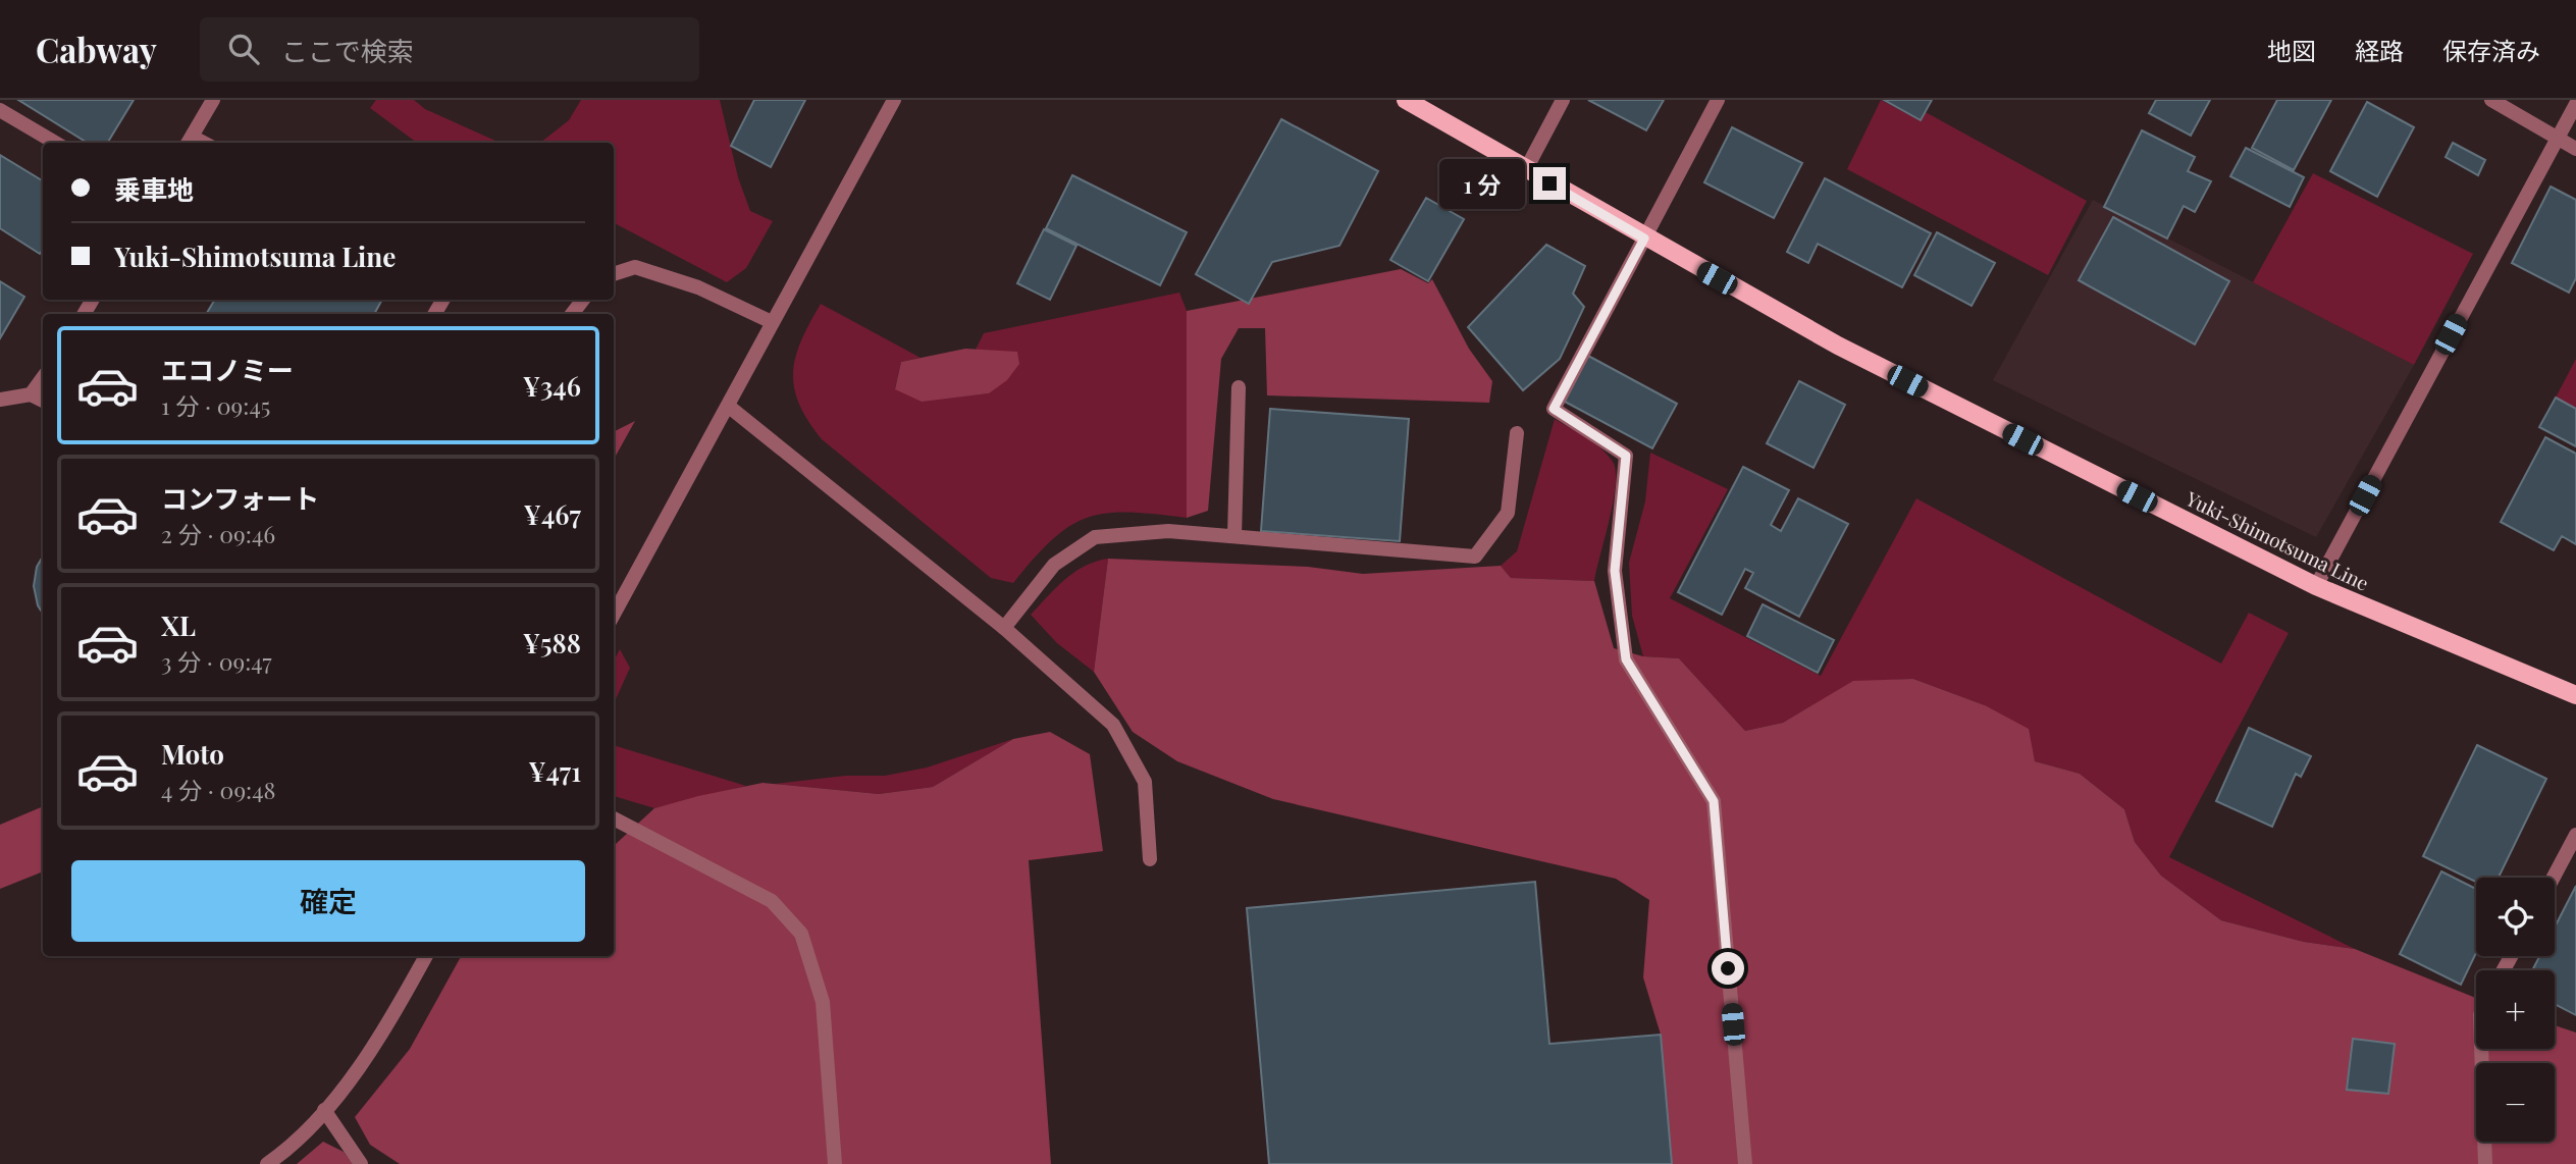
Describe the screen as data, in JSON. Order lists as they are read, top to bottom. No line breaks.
{"streets":{"main road":["Yuki-Shimotsuma Line"]},"page":{"header":"Cabway","search":"ここで検索","nav":["地図","経路","保存済み"],"banner":["乗車地","Yuki-Shimotsuma Line"],"bubble":"1 分","list":[{"name":"エコノミー","note":"1 分 · 09:45","value":"¥346"},{"name":"コンフォート","note":"2 分 · 09:46","value":"¥467"},{"name":"XL","note":"3 分 · 09:47","value":"¥588"},{"name":"Moto","note":"4 分 · 09:48","value":"¥471"}],"buttons":"確定","map_buttons":["+","−"]}}
